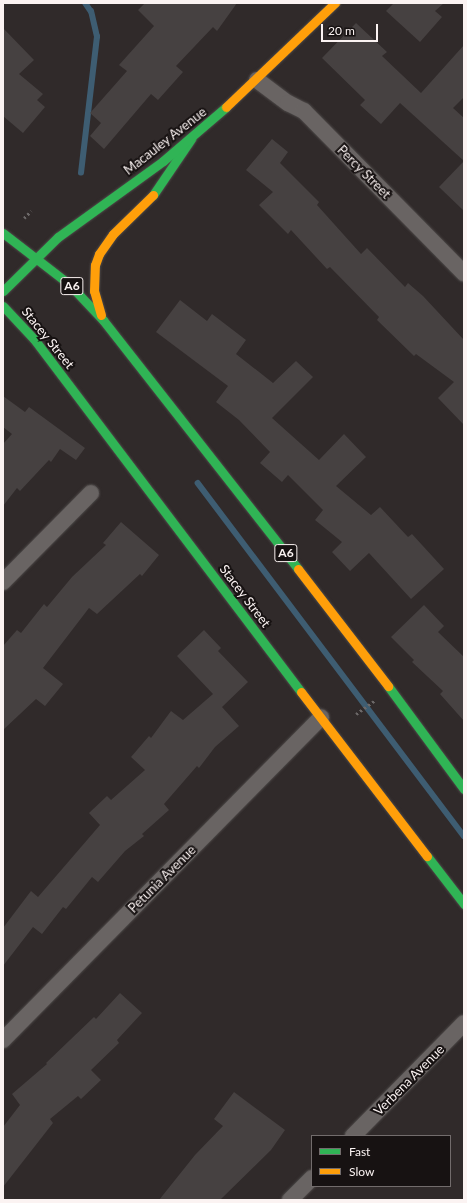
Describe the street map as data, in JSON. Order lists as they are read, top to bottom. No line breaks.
{"streets":{"main road":["Macauley Avenue","A6","Stacey Street"],"street":["Percy Street","Petunia Avenue","Verbena Avenue"]},"crossings":[["Macauley Avenue","Percy Street"],["Macauley Avenue","A6"],["Stacey Street","Petunia Avenue"]],"legend":["Fast","Slow"],"scale_bar":"20 m"}
